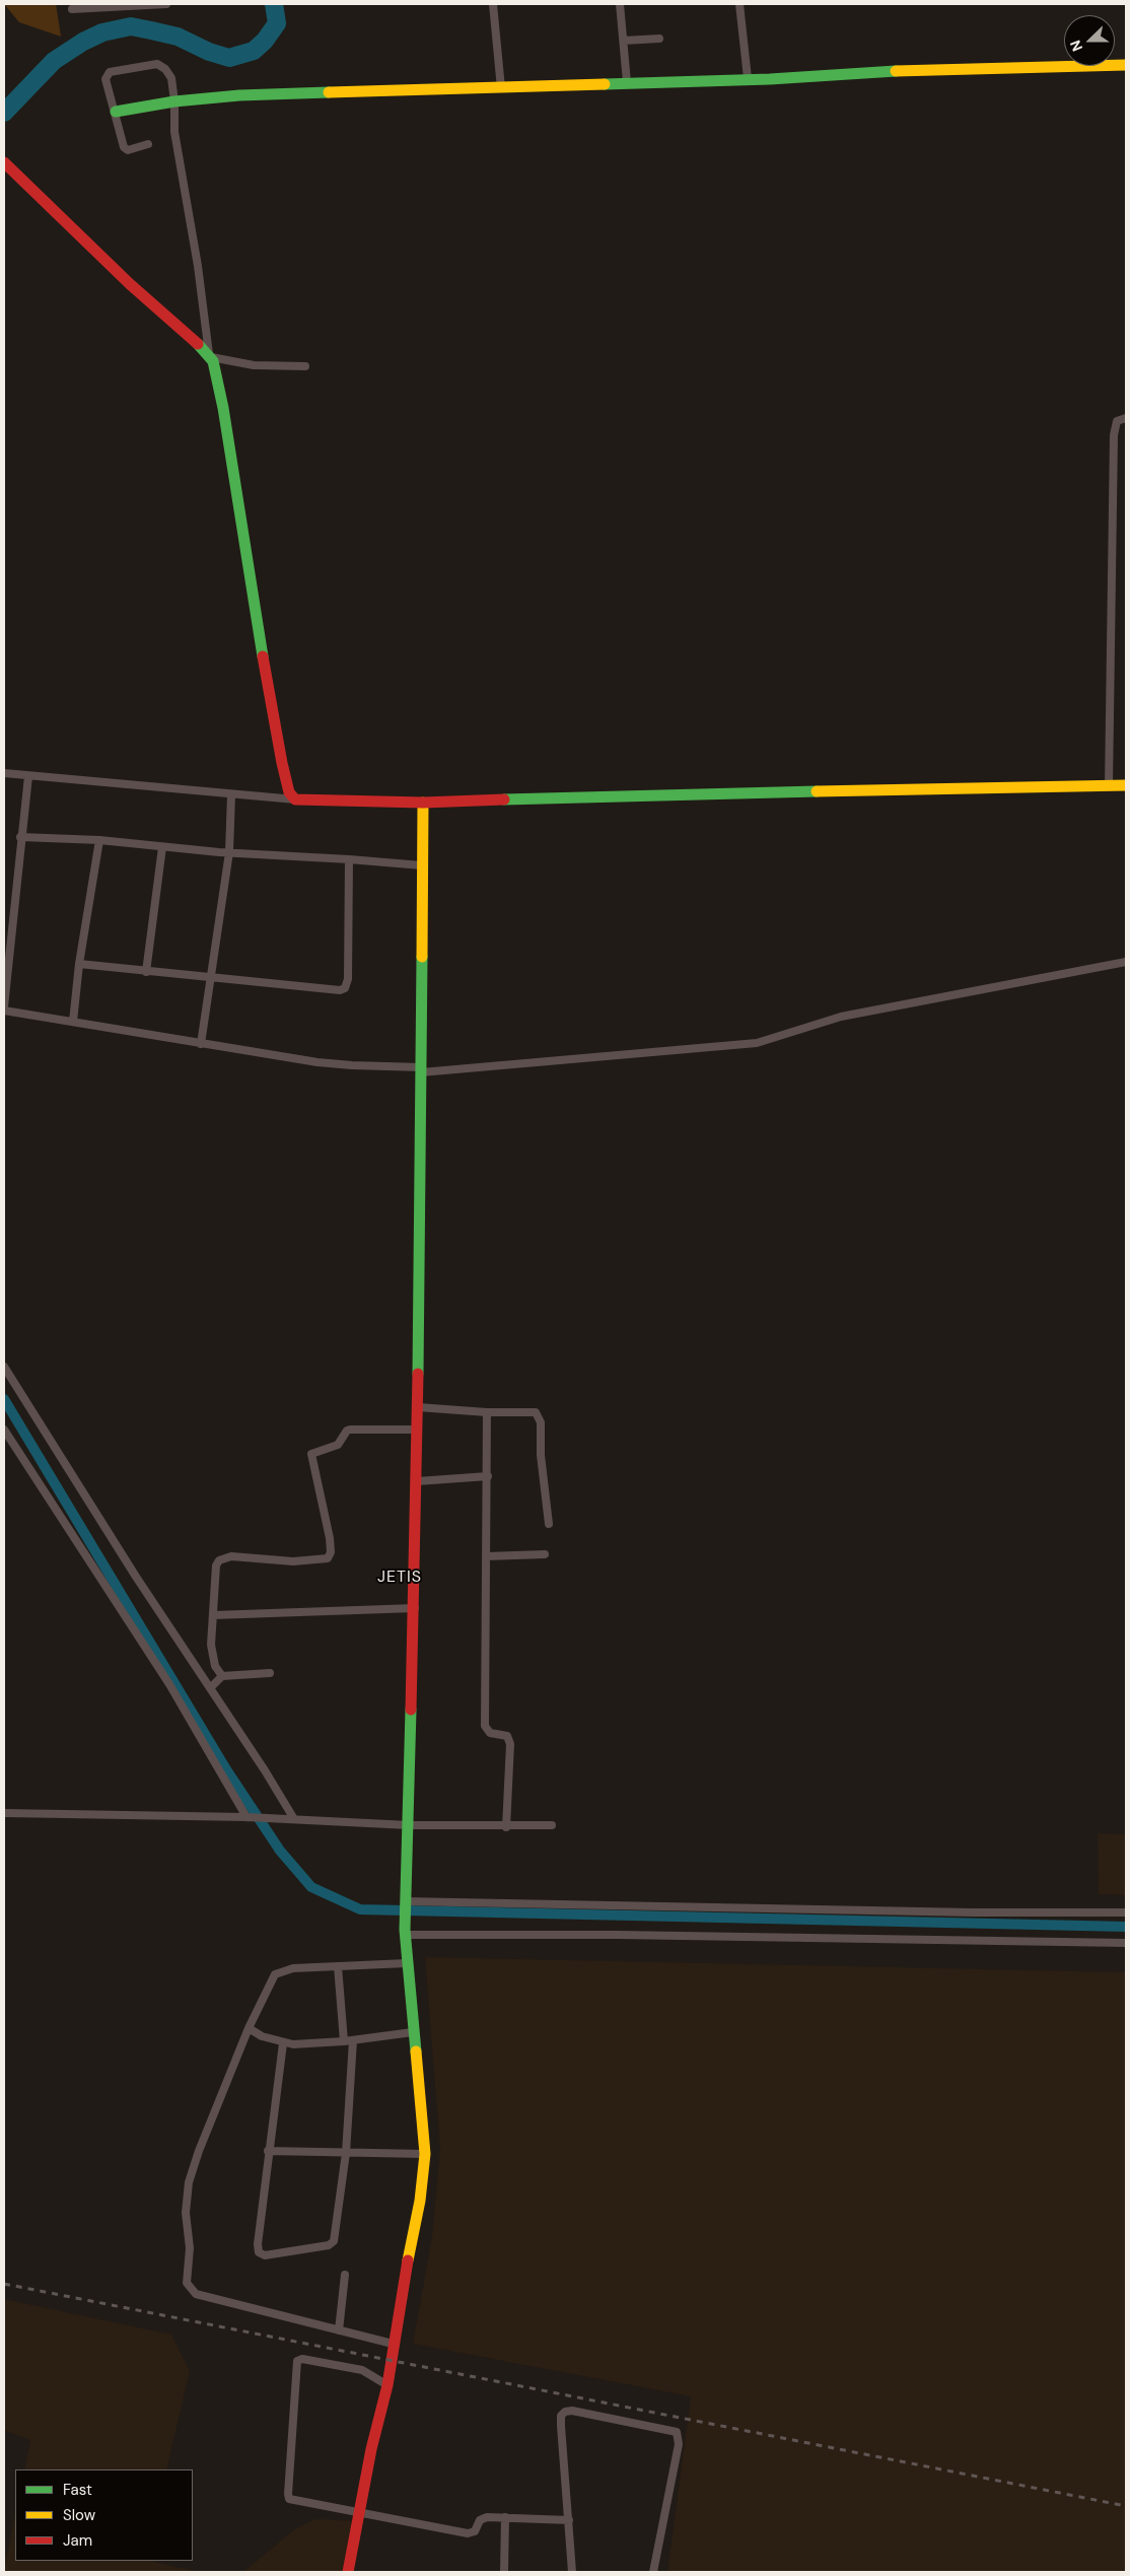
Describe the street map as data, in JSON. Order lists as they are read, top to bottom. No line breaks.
{"districts":["JETIS"],"legend":["Fast","Slow","Jam"],"north":"left"}
